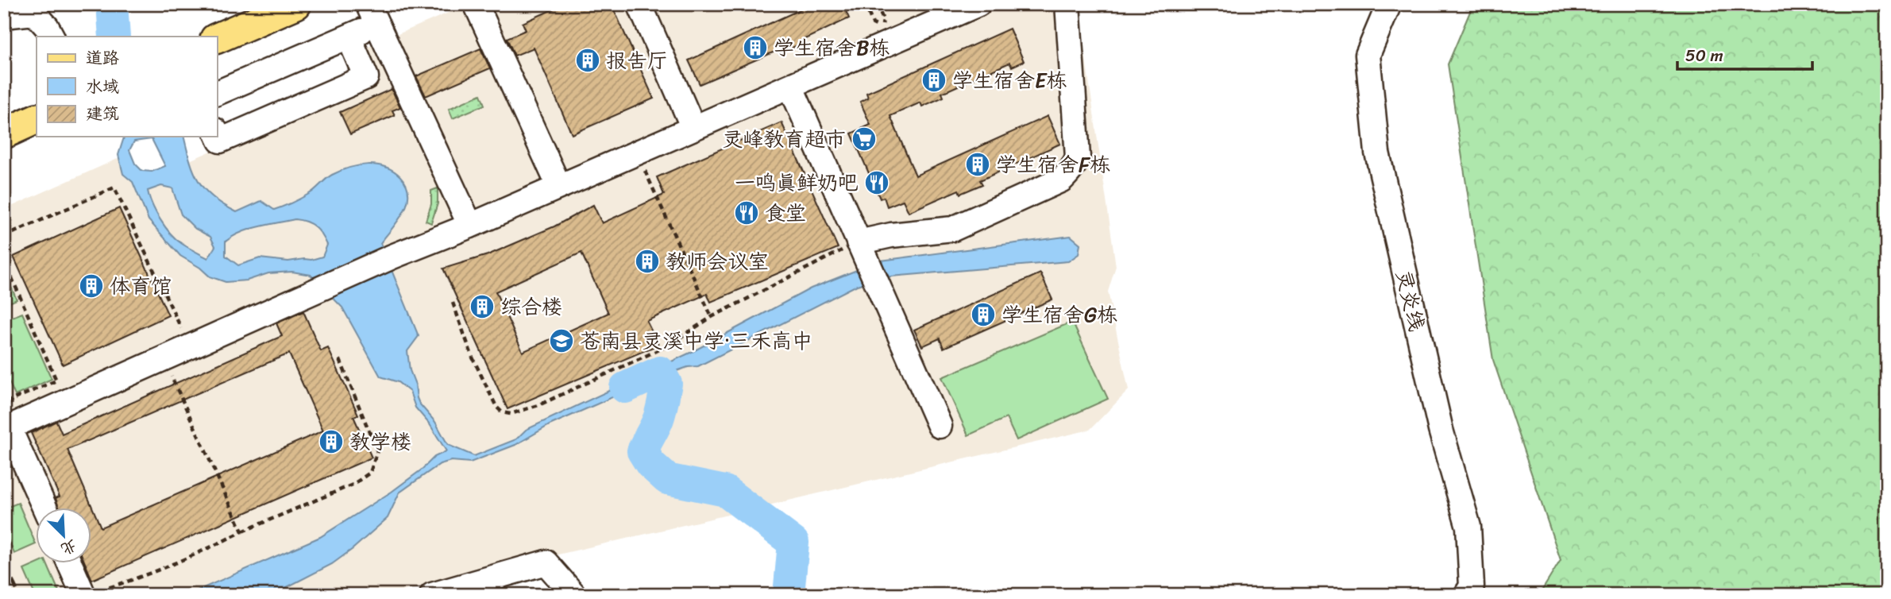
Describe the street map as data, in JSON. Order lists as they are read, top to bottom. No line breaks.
{"streets":{"street":["灵炎线"]},"places":{"building":["学生宿舍B栋","报告厅","学生宿舍E栋","学生宿舍F栋","教师会议室","体育馆","综合楼","学生宿舍G栋","教学楼"],"supermarket":["灵峰教育超市"],"restaurant":["一鸣真鲜奶吧","食堂"],"school or university":["苍南县灵溪中学·三禾高中"]},"legend":["道路","水域","建筑"],"scale_bar":"50 m","north":"bottom right"}
